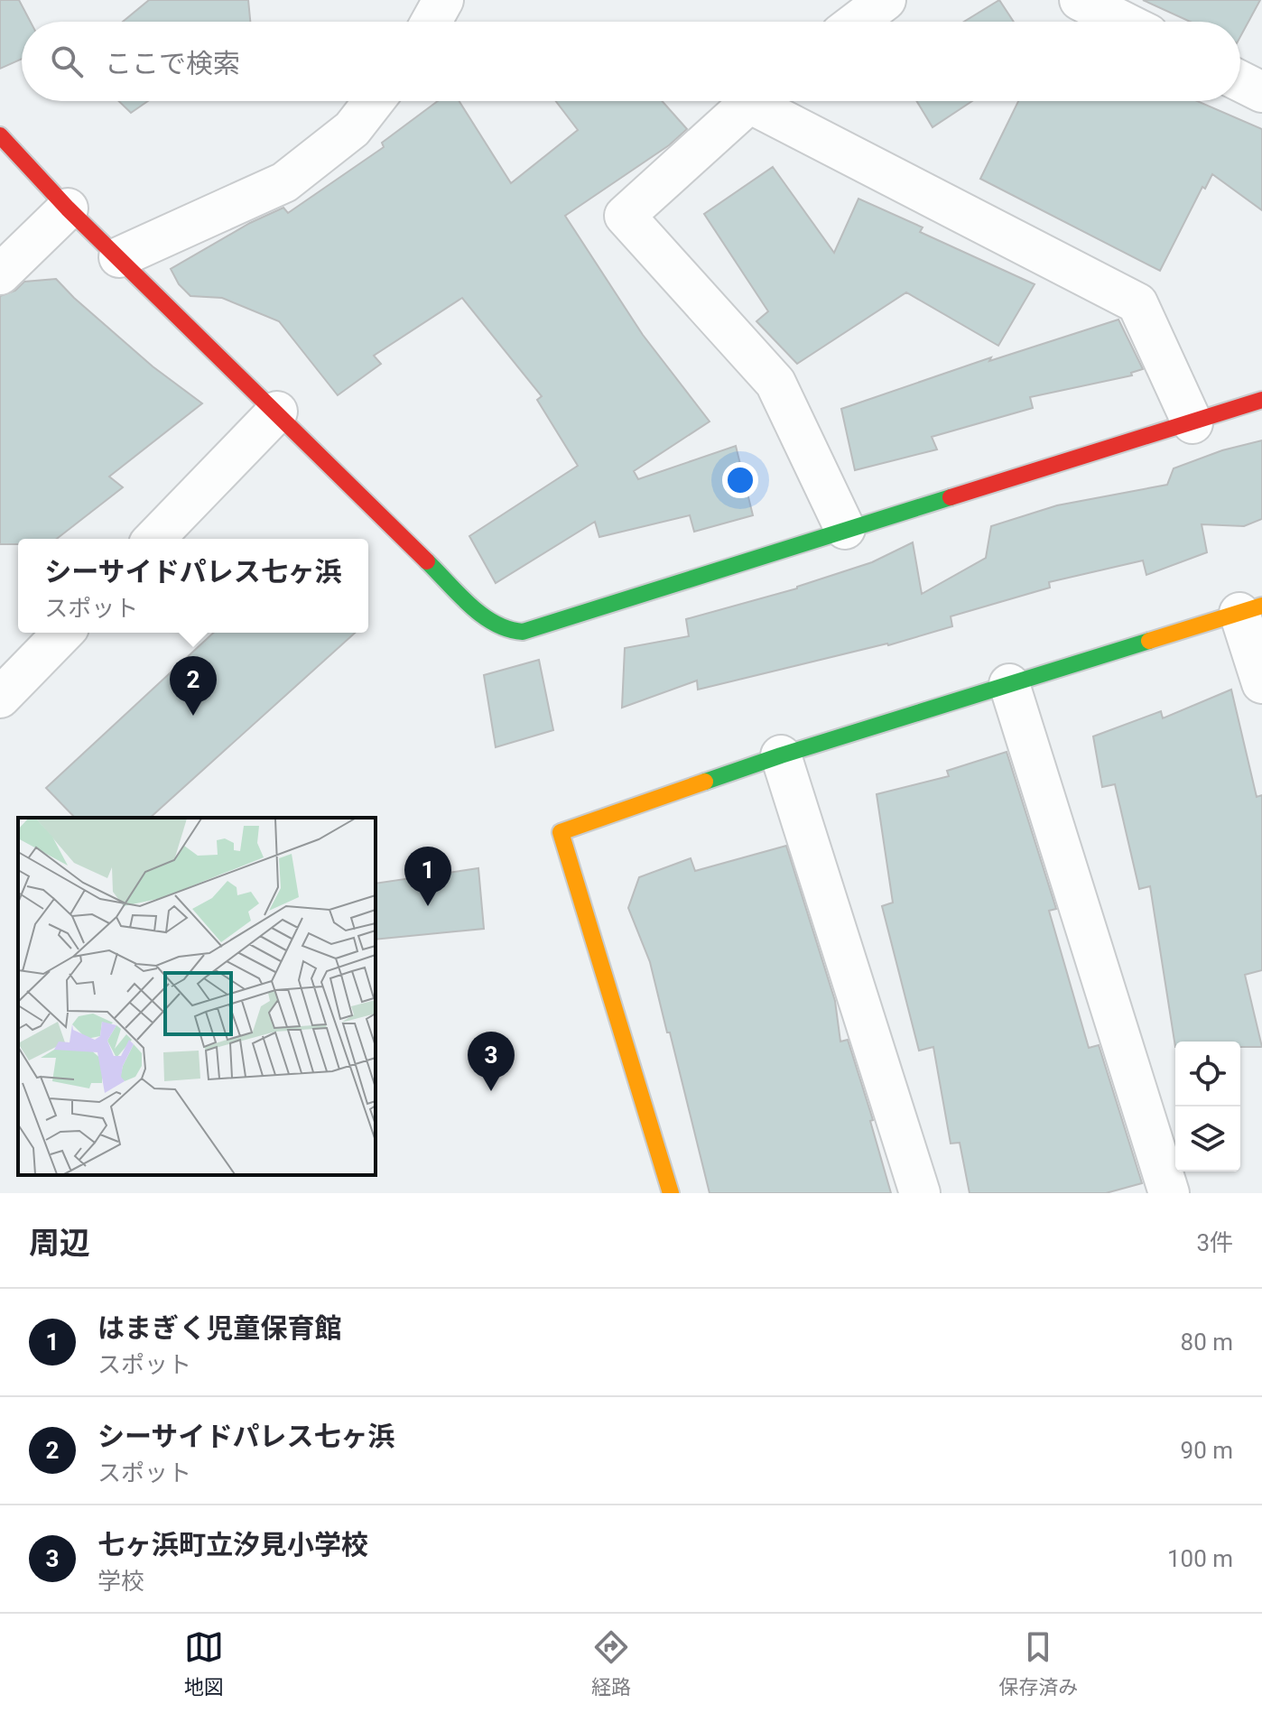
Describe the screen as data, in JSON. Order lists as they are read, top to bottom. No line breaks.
{"page":{"search":"ここで検索","popup":["シーサイドパレス七ヶ浜","スポット"],"pins":["2","1","3"],"heading":["周辺","3件"],"list":[{"mark":"1","name":"はまぎく児童保育館","note":"スポット","value":"80 m"},{"mark":"2","name":"シーサイドパレス七ヶ浜","note":"スポット","value":"90 m"},{"mark":"3","name":"七ヶ浜町立汐見小学校","note":"学校","value":"100 m"}],"nav":["地図","経路","保存済み"]}}
